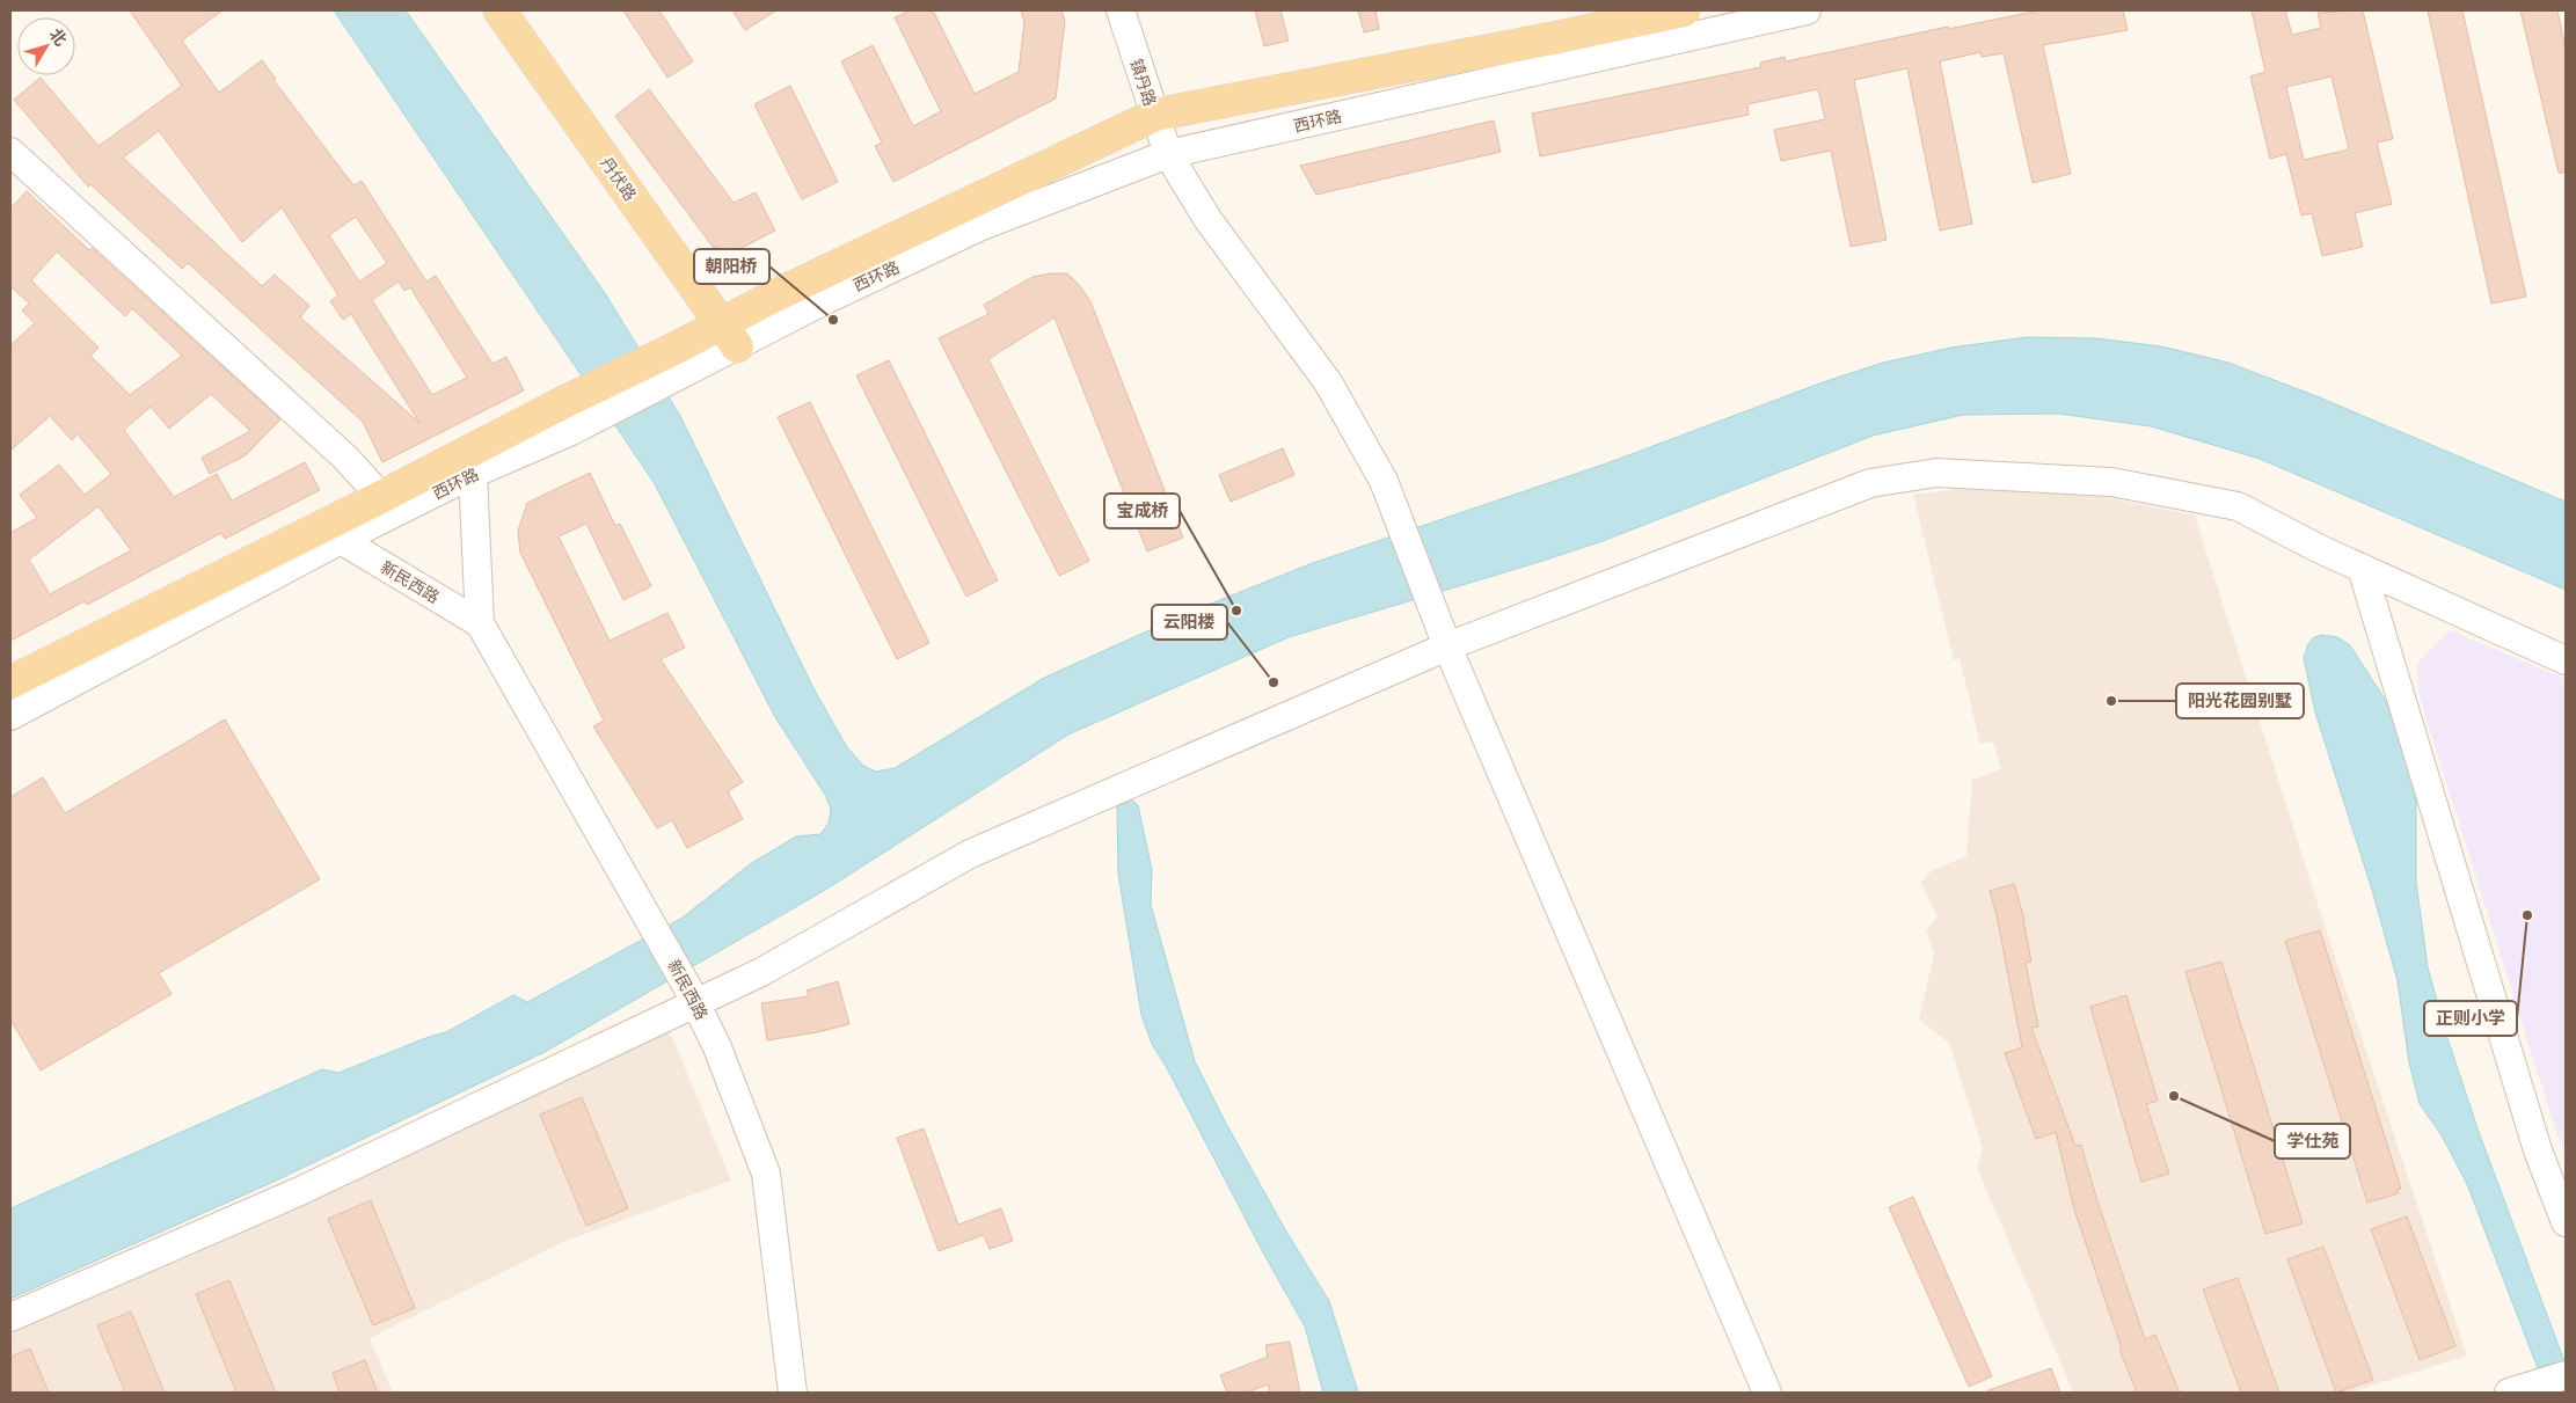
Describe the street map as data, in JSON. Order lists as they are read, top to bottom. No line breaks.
{"streets":{"main road":["西环路","丹伏路"],"street":["镇丹路","新民西路"]},"crossings":[["镇丹路","西环路"],["西环路","丹伏路"],["西环路","新民西路"]],"places":["朝阳桥","宝成桥","云阳楼","阳光花园别墅","正则小学","学仕苑"],"north":"top right"}
